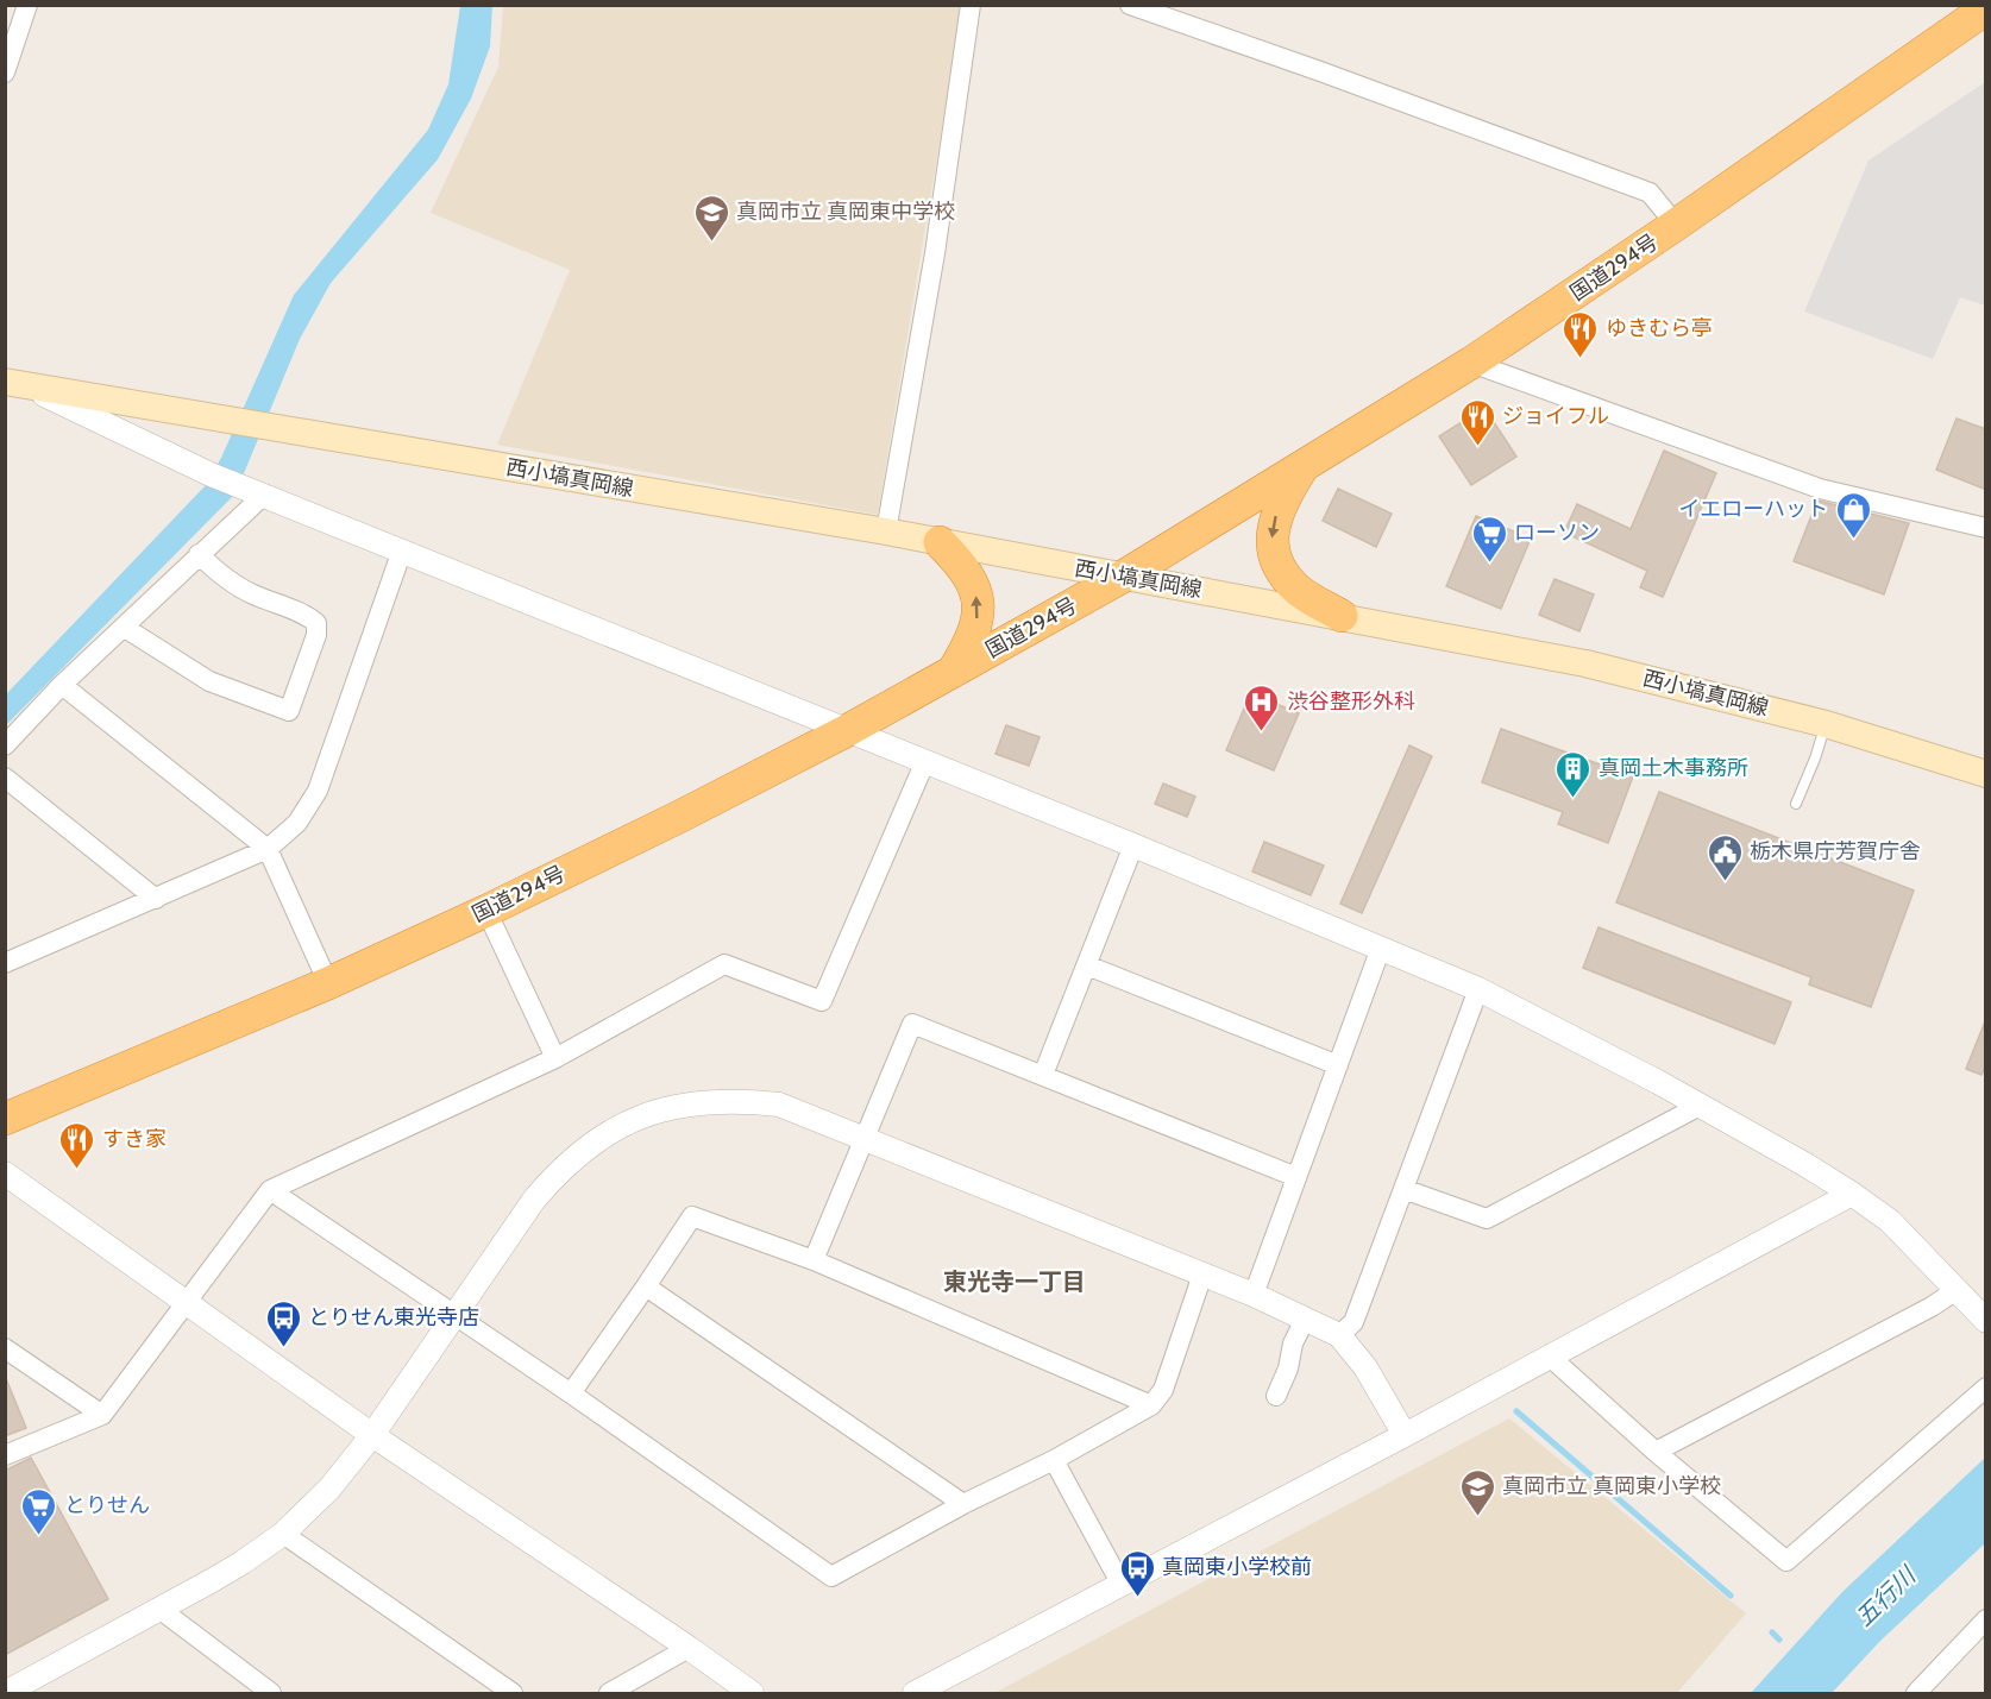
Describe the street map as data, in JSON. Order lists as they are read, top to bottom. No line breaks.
{"streets":{"highway":["国道294号"],"main road":["西小塙真岡線"]},"crossings":[["国道294号","西小塙真岡線"]],"districts":["東光寺一丁目"],"water":["五行川"],"places":{"school or university":["真岡市立 真岡東中学校","真岡市立 真岡東小学校"],"restaurant":["ゆきむら亭","ジョイフル","すき家"],"shop":["イエローハット"],"supermarket":["ローソン","とりせん"],"hospital":["渋谷整形外科"],"building":["真岡土木事務所"],"public building":["栃木県庁芳賀庁舎"],"bus stop":["とりせん東光寺店","真岡東小学校前"]}}
